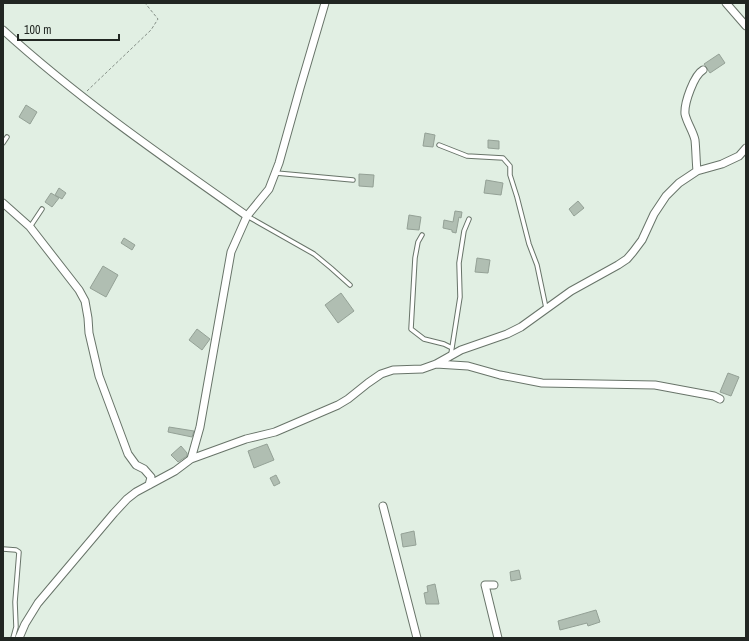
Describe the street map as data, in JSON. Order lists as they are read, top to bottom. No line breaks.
{"scale_bar":"100 m"}
